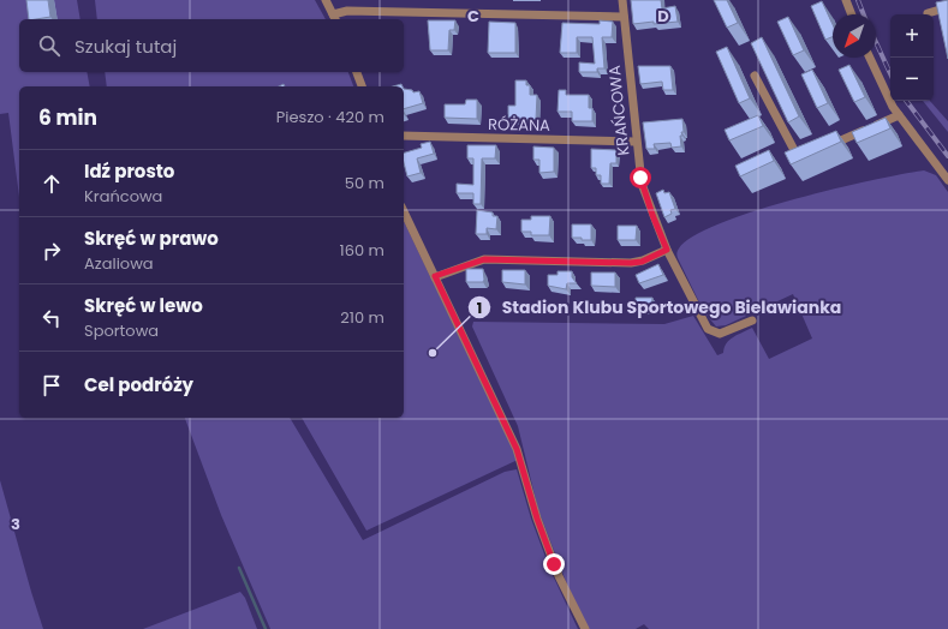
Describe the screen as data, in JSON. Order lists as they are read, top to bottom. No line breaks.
{"streets":{"street":["KRAŃCOWA","RÓŻANA"]},"crossings":[["KRAŃCOWA","RÓŻANA"]],"places":["Stadion Klubu Sportowego Bielawianka"],"north":"bottom left","page":{"map_buttons":["+","−"],"search":"Szukaj tutaj","heading":["6 min","Pieszo · 420 m"],"list":[["Idź prosto","Krańcowa","50 m"],["Skręć w prawo","Azaliowa","160 m"],["Skręć w lewo","Sportowa","210 m"],"Cel podróży"]},"grid":{"columns":["C","D"],"rows":["3"]}}
